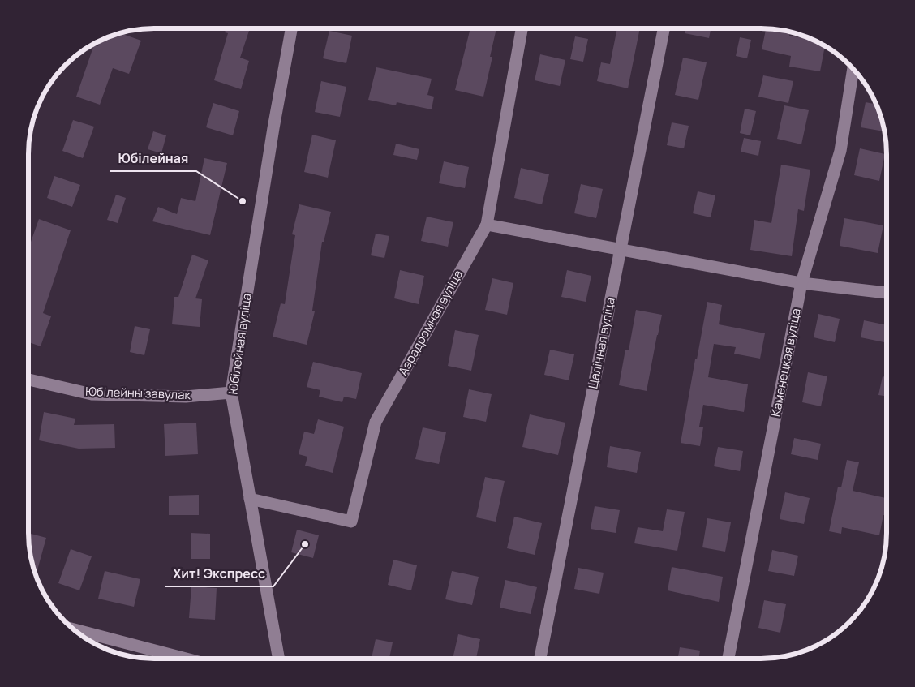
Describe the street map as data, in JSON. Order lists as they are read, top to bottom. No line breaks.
{"streets":{"street":["Аэрадромная вуліца","Цалінная вуліца","Юбілейная вуліца","Каменецкая вуліца","Юбілейны завулак"]},"crossings":[["Аэрадромная вуліца","Юбілейная вуліца"],["Юбілейная вуліца","Юбілейны завулак"]],"places":["Юбілейная","Хит! Экспресс"]}
